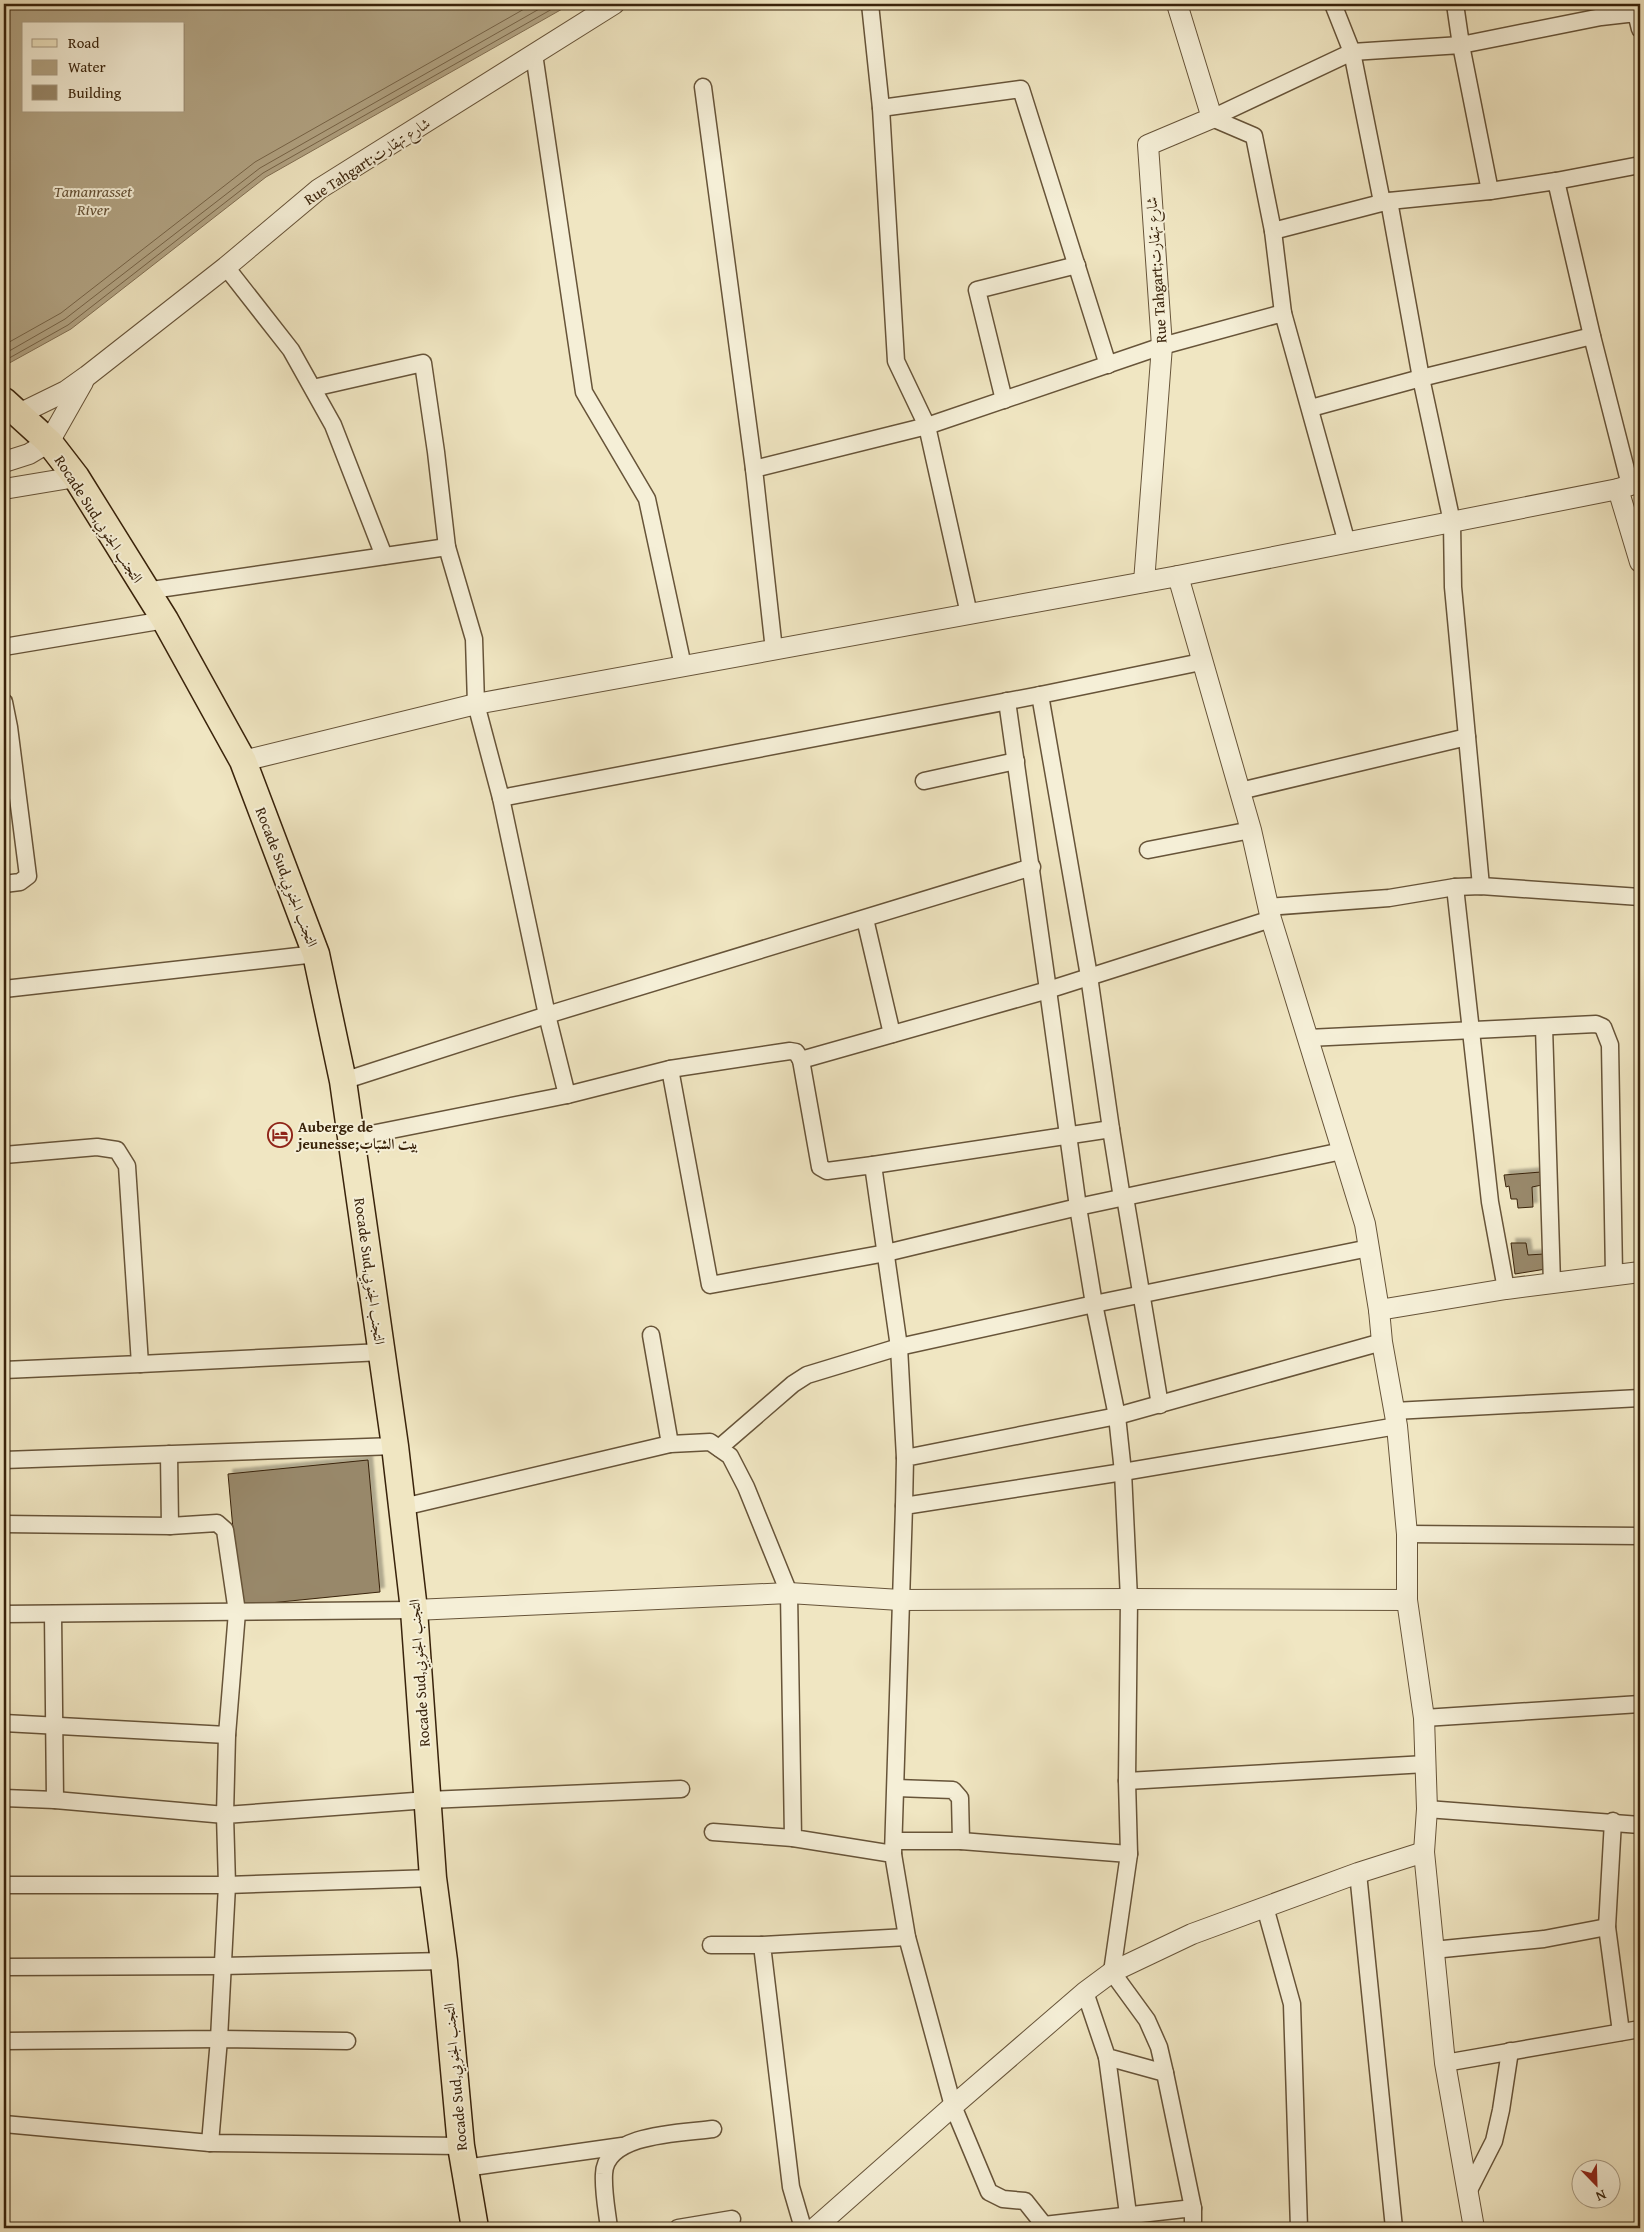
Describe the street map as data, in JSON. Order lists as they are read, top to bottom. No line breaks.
{"streets":{"main road":["Rocade Sud,التجنب الجنوبي"],"street":["Rue Tahgart;شارع تهقارت"]},"crossings":[["Rue Tahgart;شارع تهقارت","Rocade Sud,التجنب الجنوبي"]],"water":["Tamanrasset River"],"places":{"hotel":["Auberge de jeunesse;بيت الشباب"]},"legend":["Road","Water","Building"],"north":"bottom right"}
